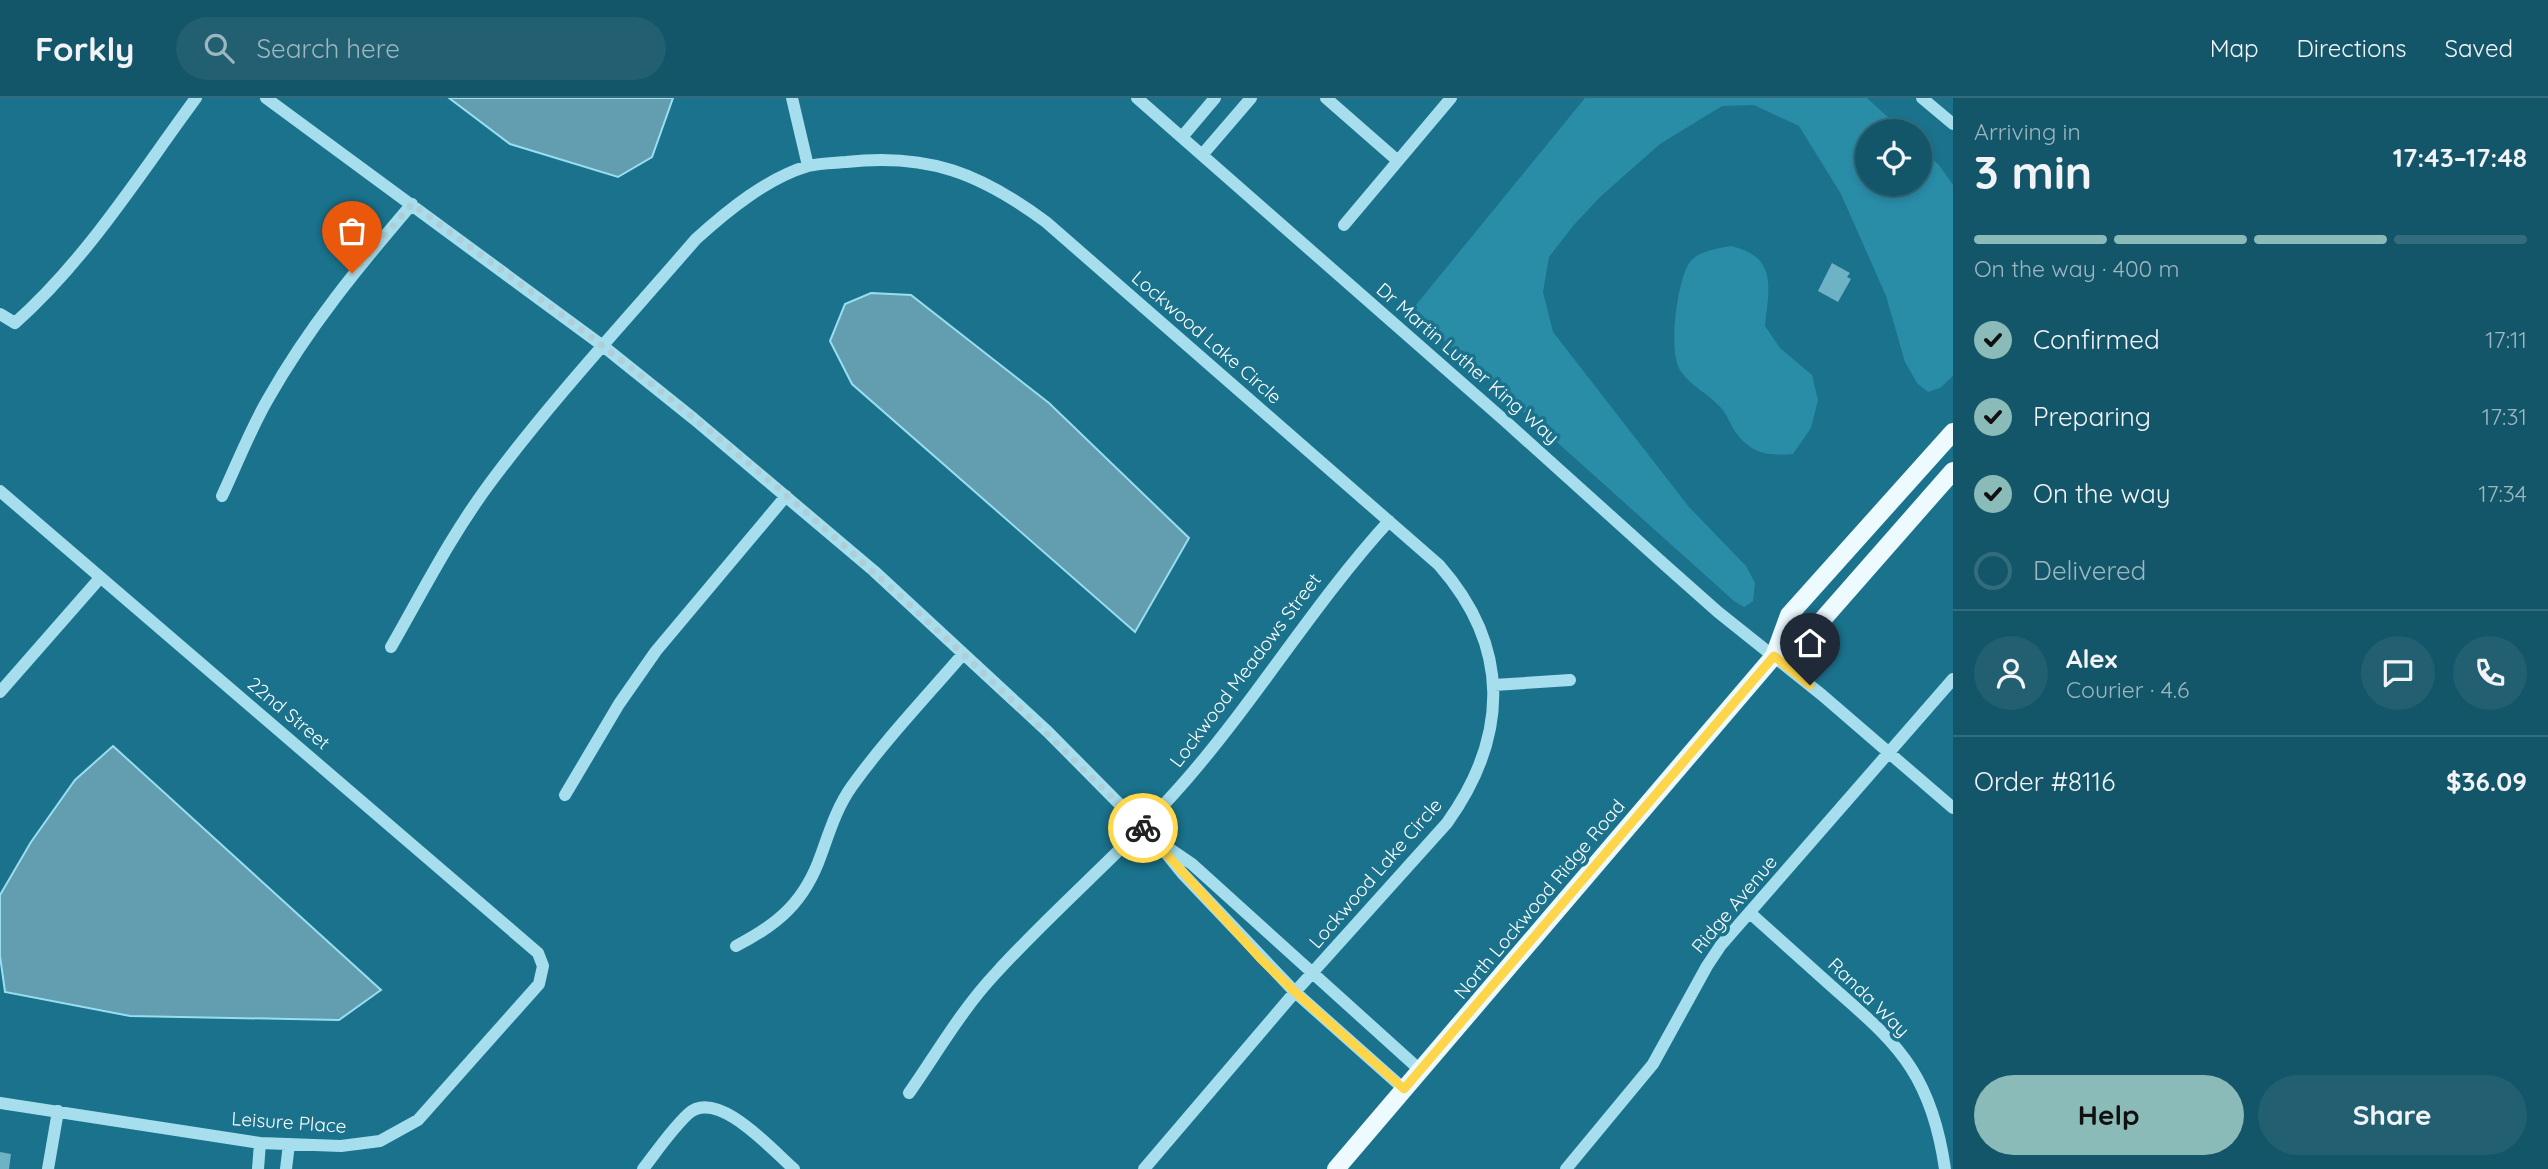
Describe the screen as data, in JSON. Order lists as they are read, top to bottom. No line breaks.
{"streets":{"main road":["North Lockwood Ridge Road"],"street":["Lockwood Lake Circle","Dr Martin Luther King Way","Lockwood Meadows Street","22nd Street","Ridge Avenue","Randa Way","Leisure Place"]},"crossings":[["Lockwood Lake Circle","Lockwood Meadows Street"],["Dr Martin Luther King Way","North Lockwood Ridge Road"],["Dr Martin Luther King Way","Ridge Avenue"],["22nd Street","Leisure Place"],["Ridge Avenue","Randa Way"]],"page":{"header":"Forkly","search":"Search here","nav":["Map","Directions","Saved"],"heading":["3 min","Arriving in","17:43–17:48"],"panel":["Alex","Courier · 4.6","Order #8116","$36.09"],"bar":"On the way · 400 m","list":[["Confirmed","17:11"],["Preparing","17:31"],["On the way","17:34"],"Delivered"],"buttons":["Help","Share"]}}
